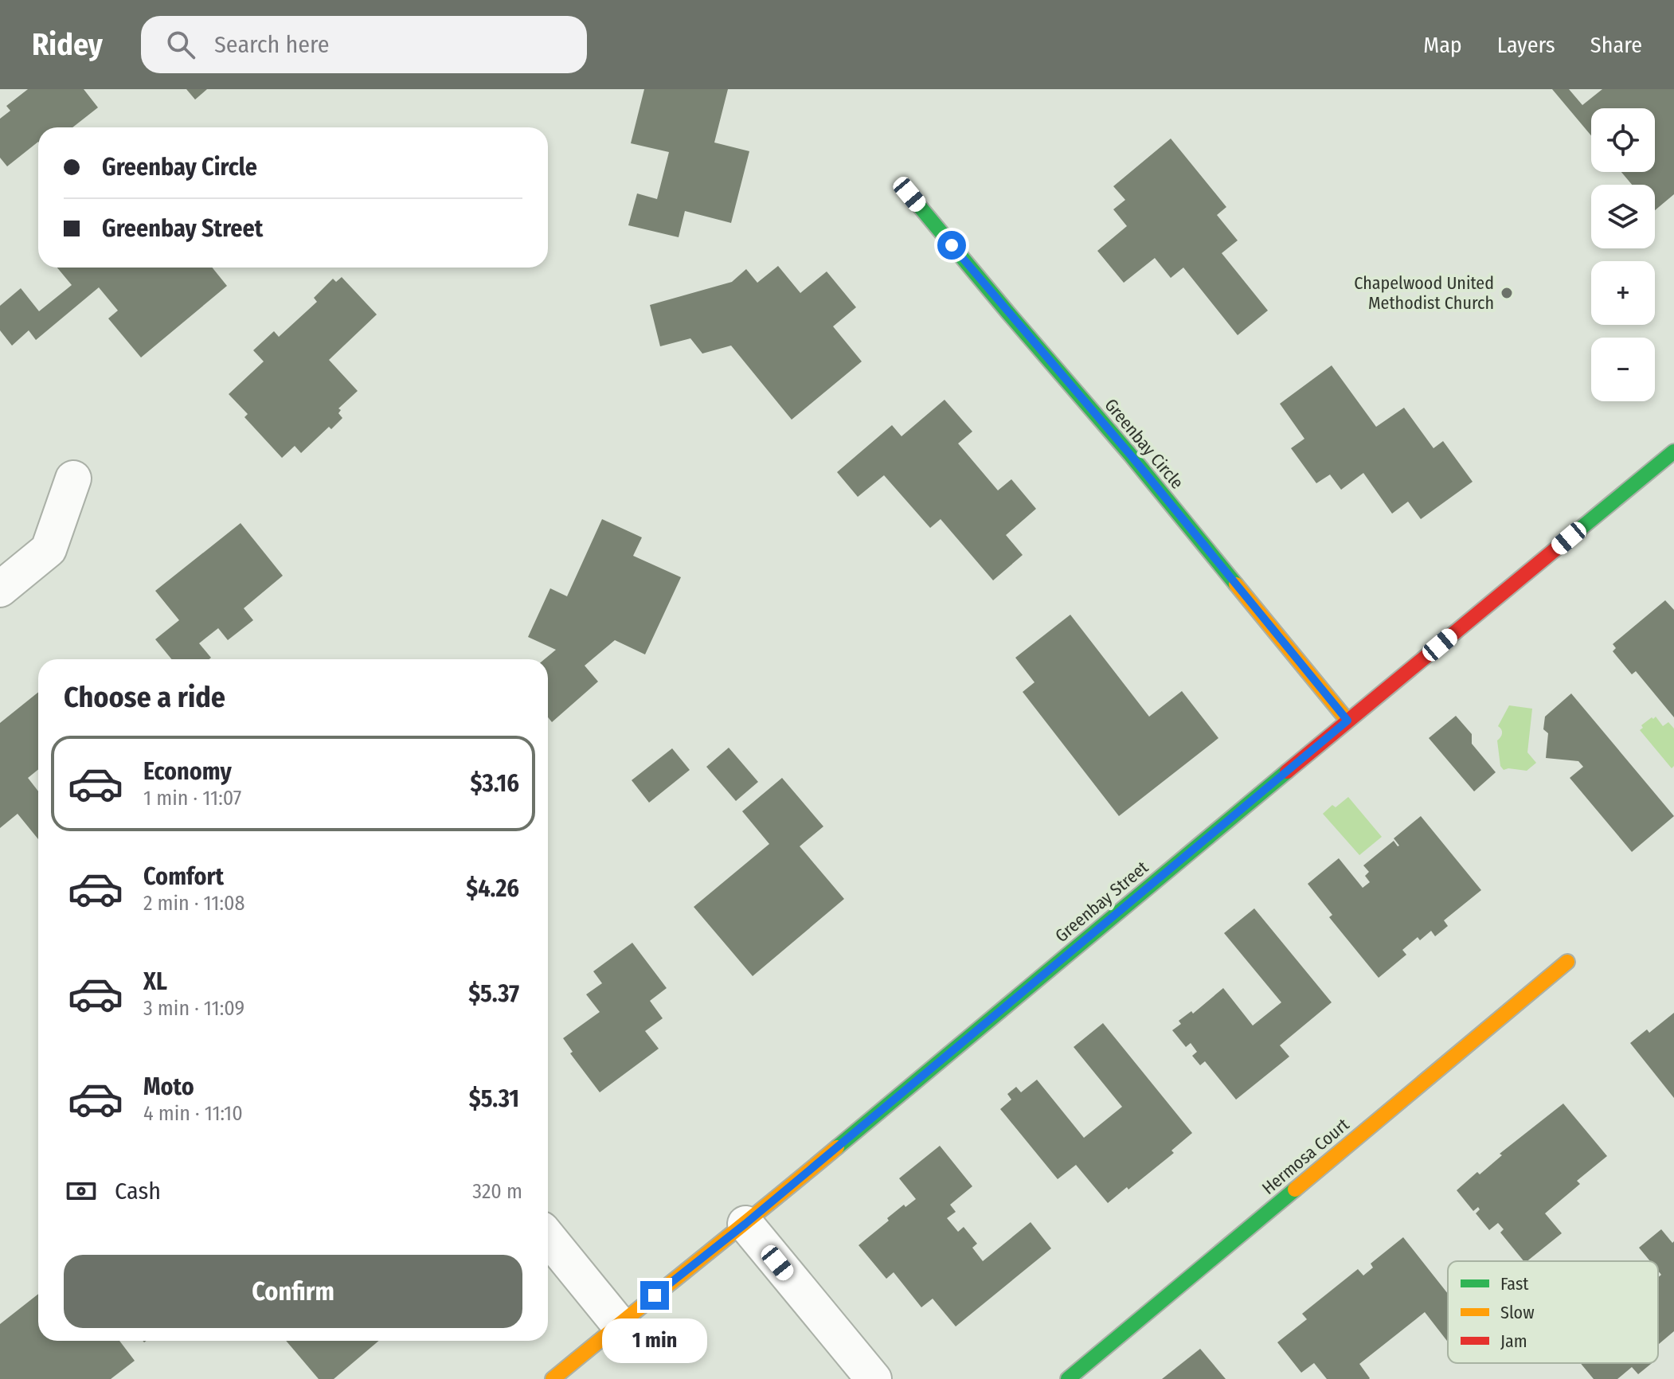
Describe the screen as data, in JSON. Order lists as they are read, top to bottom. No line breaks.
{"streets":{"street":["Greenbay Circle","Greenbay Street","Hermosa Court"]},"crossings":[["Greenbay Circle","Greenbay Street"]],"places":["Chapelwood United Methodist Church"],"legend":["Fast","Slow","Jam"],"page":{"header":"Ridey","search":"Search here","nav":["Map","Layers","Share"],"map_buttons":["+","−"],"banner":["Greenbay Circle","Greenbay Street"],"heading":"Choose a ride","list":[{"name":"Economy","note":"1 min · 11:07","value":"$3.16"},{"name":"Comfort","note":"2 min · 11:08","value":"$4.26"},{"name":"XL","note":"3 min · 11:09","value":"$5.37"},{"name":"Moto","note":"4 min · 11:10","value":"$5.31"}],"pay":["Cash","320 m"],"buttons":"Confirm","bubble":"1 min"}}
